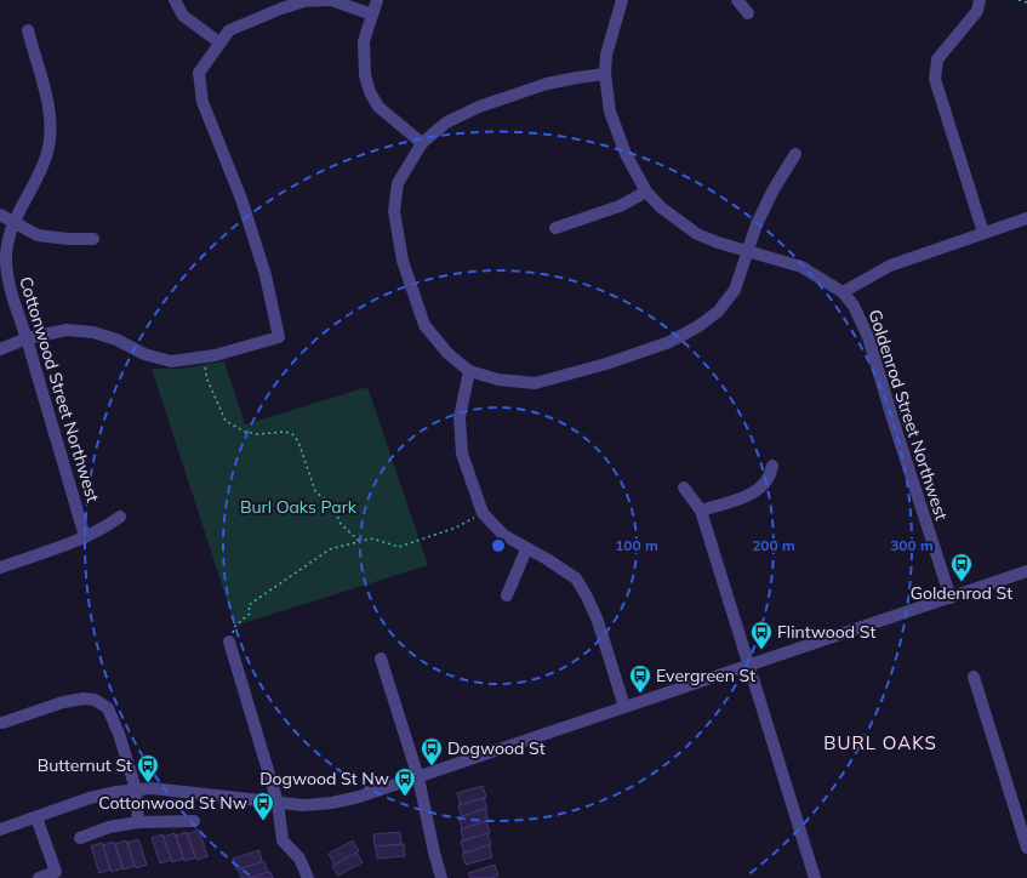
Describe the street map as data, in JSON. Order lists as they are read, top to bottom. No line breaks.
{"streets":{"street":["Cottonwood Street Northwest","Goldenrod Street Northwest"]},"districts":["BURL OAKS"],"parks":["Burl Oaks Park"],"places":{"bus stop":["Goldenrod St","Flintwood St","Evergreen St","Dogwood St","Butternut St","Dogwood St Nw","Cottonwood St Nw"]},"rings":["100 m","200 m","300 m"]}
